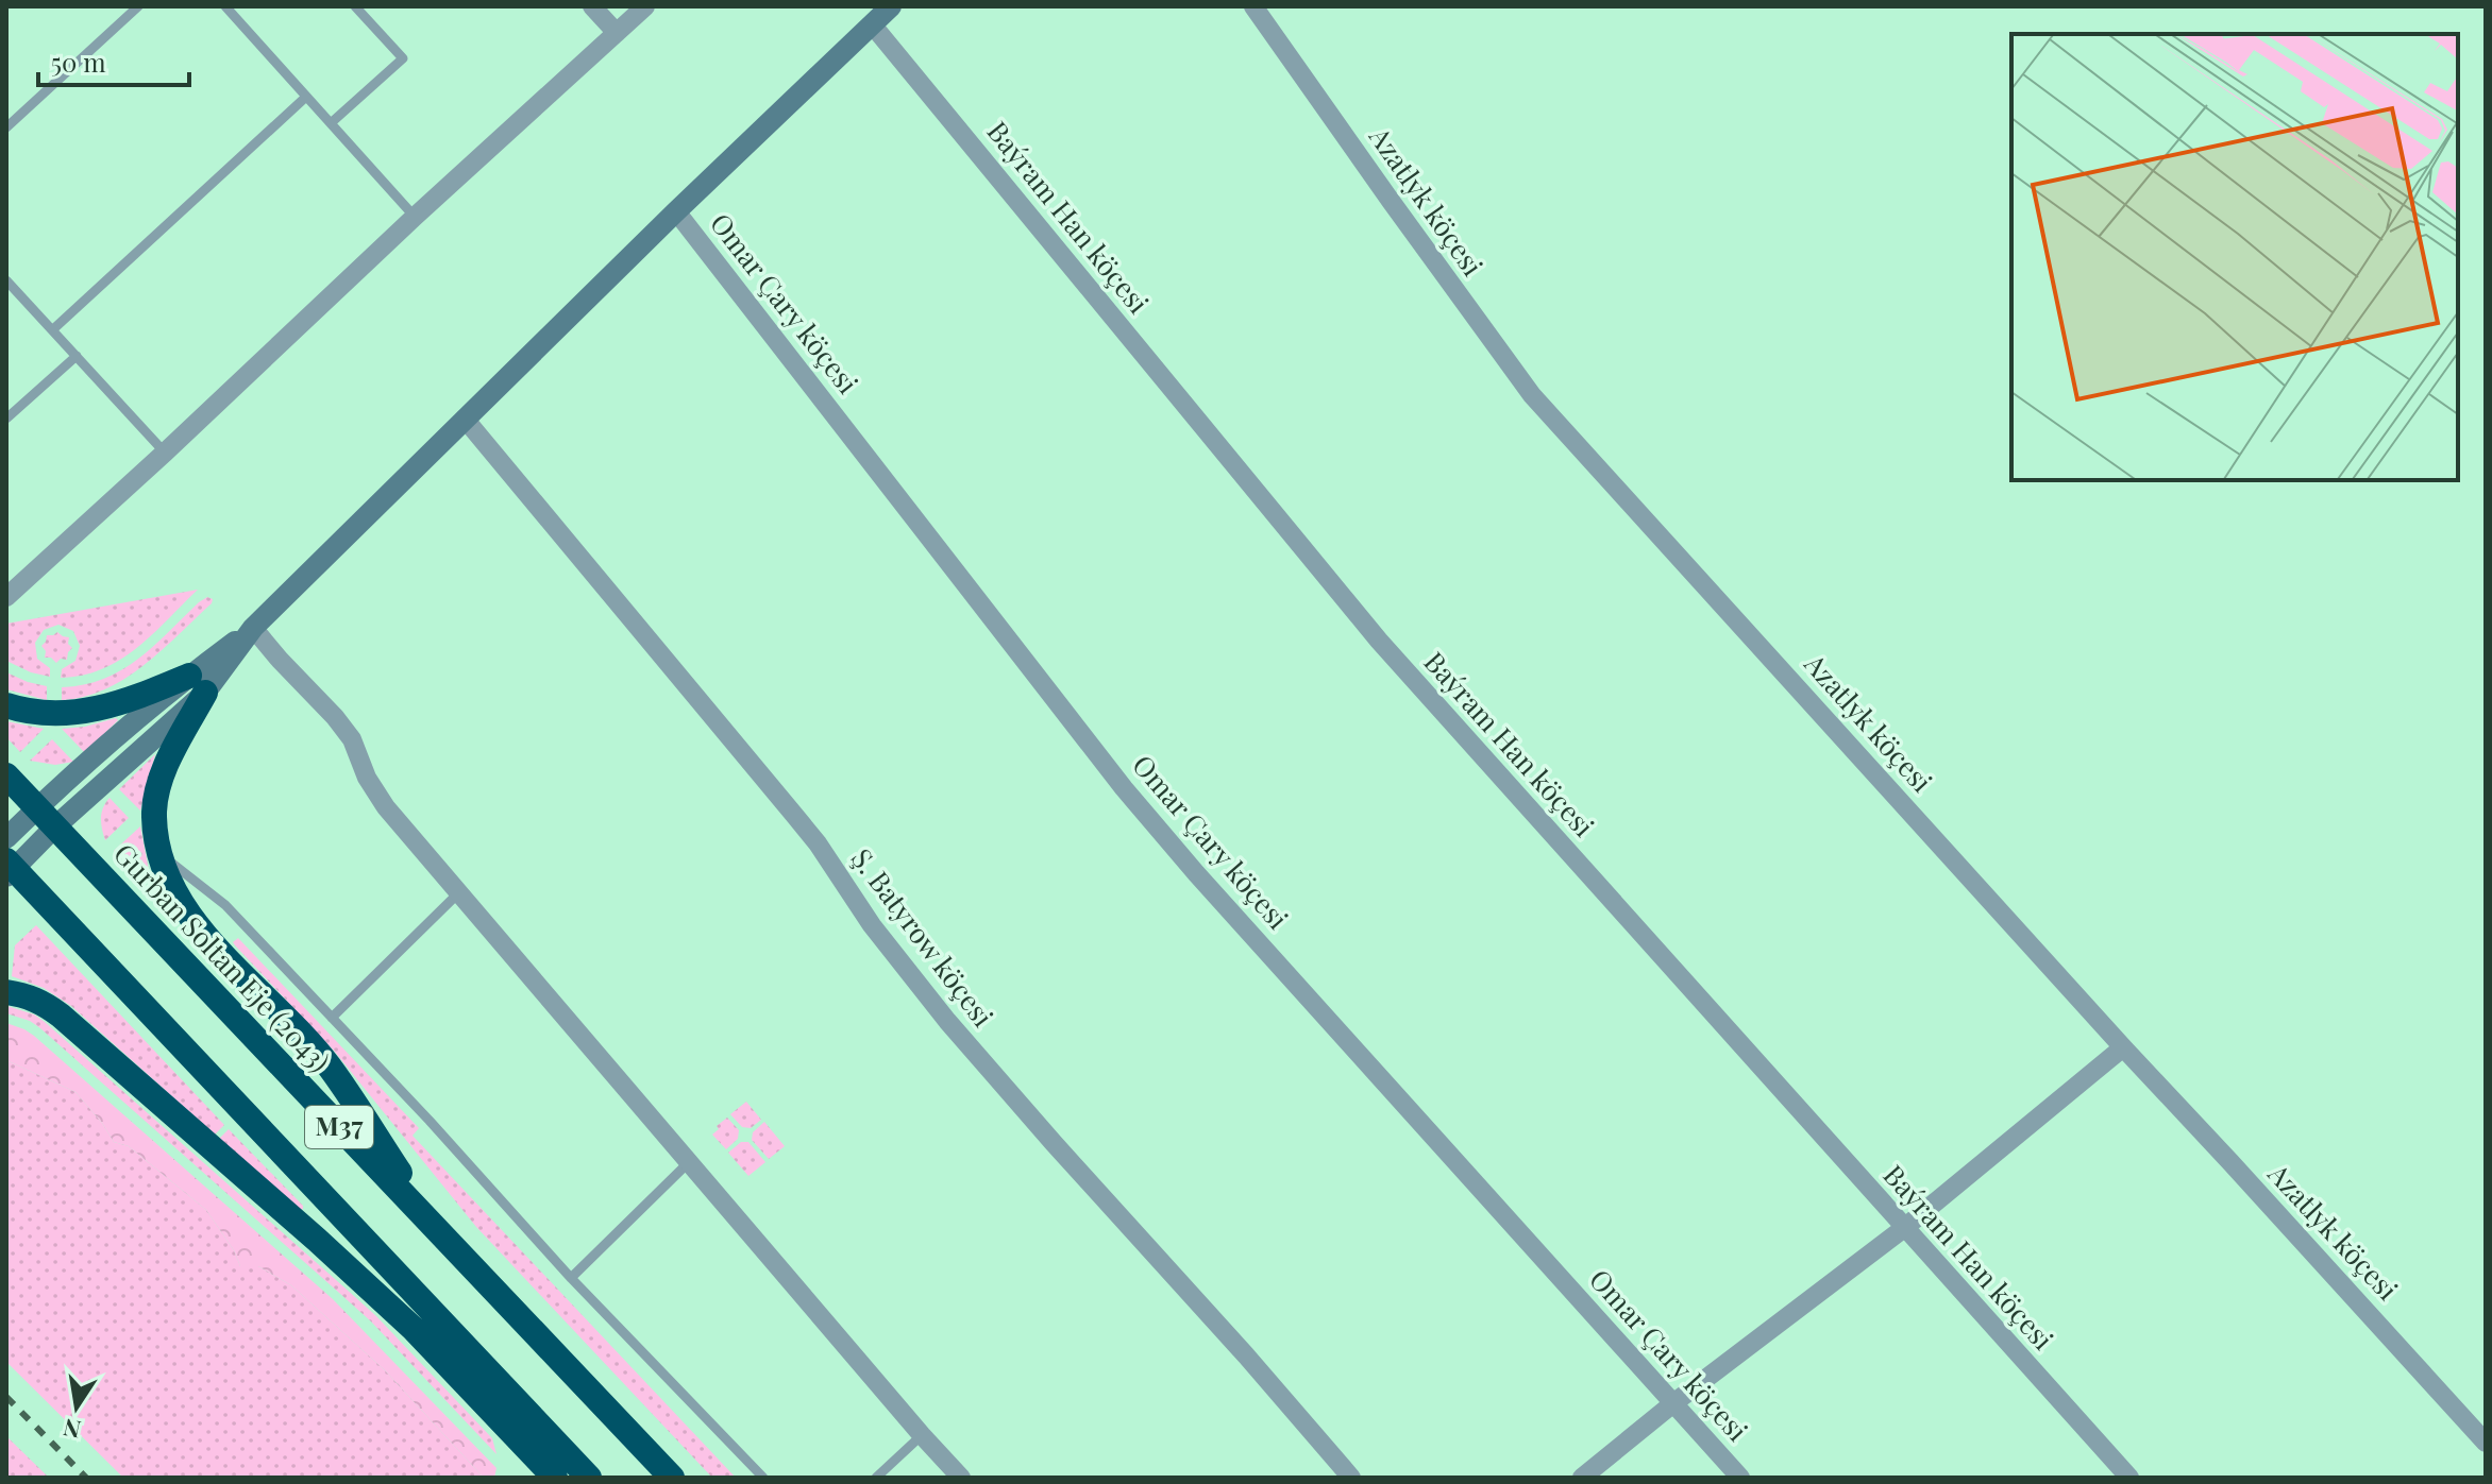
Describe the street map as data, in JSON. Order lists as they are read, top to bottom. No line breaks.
{"streets":{"highway":["Gurban Soltan Eje (2043)","M37"],"street":["Azatlyk köçesi","Baýram Han köçesi","Omar Çary köçesi","Ş. Batyrow köçesi"]},"scale_bar":"50 m","north":"bottom"}
